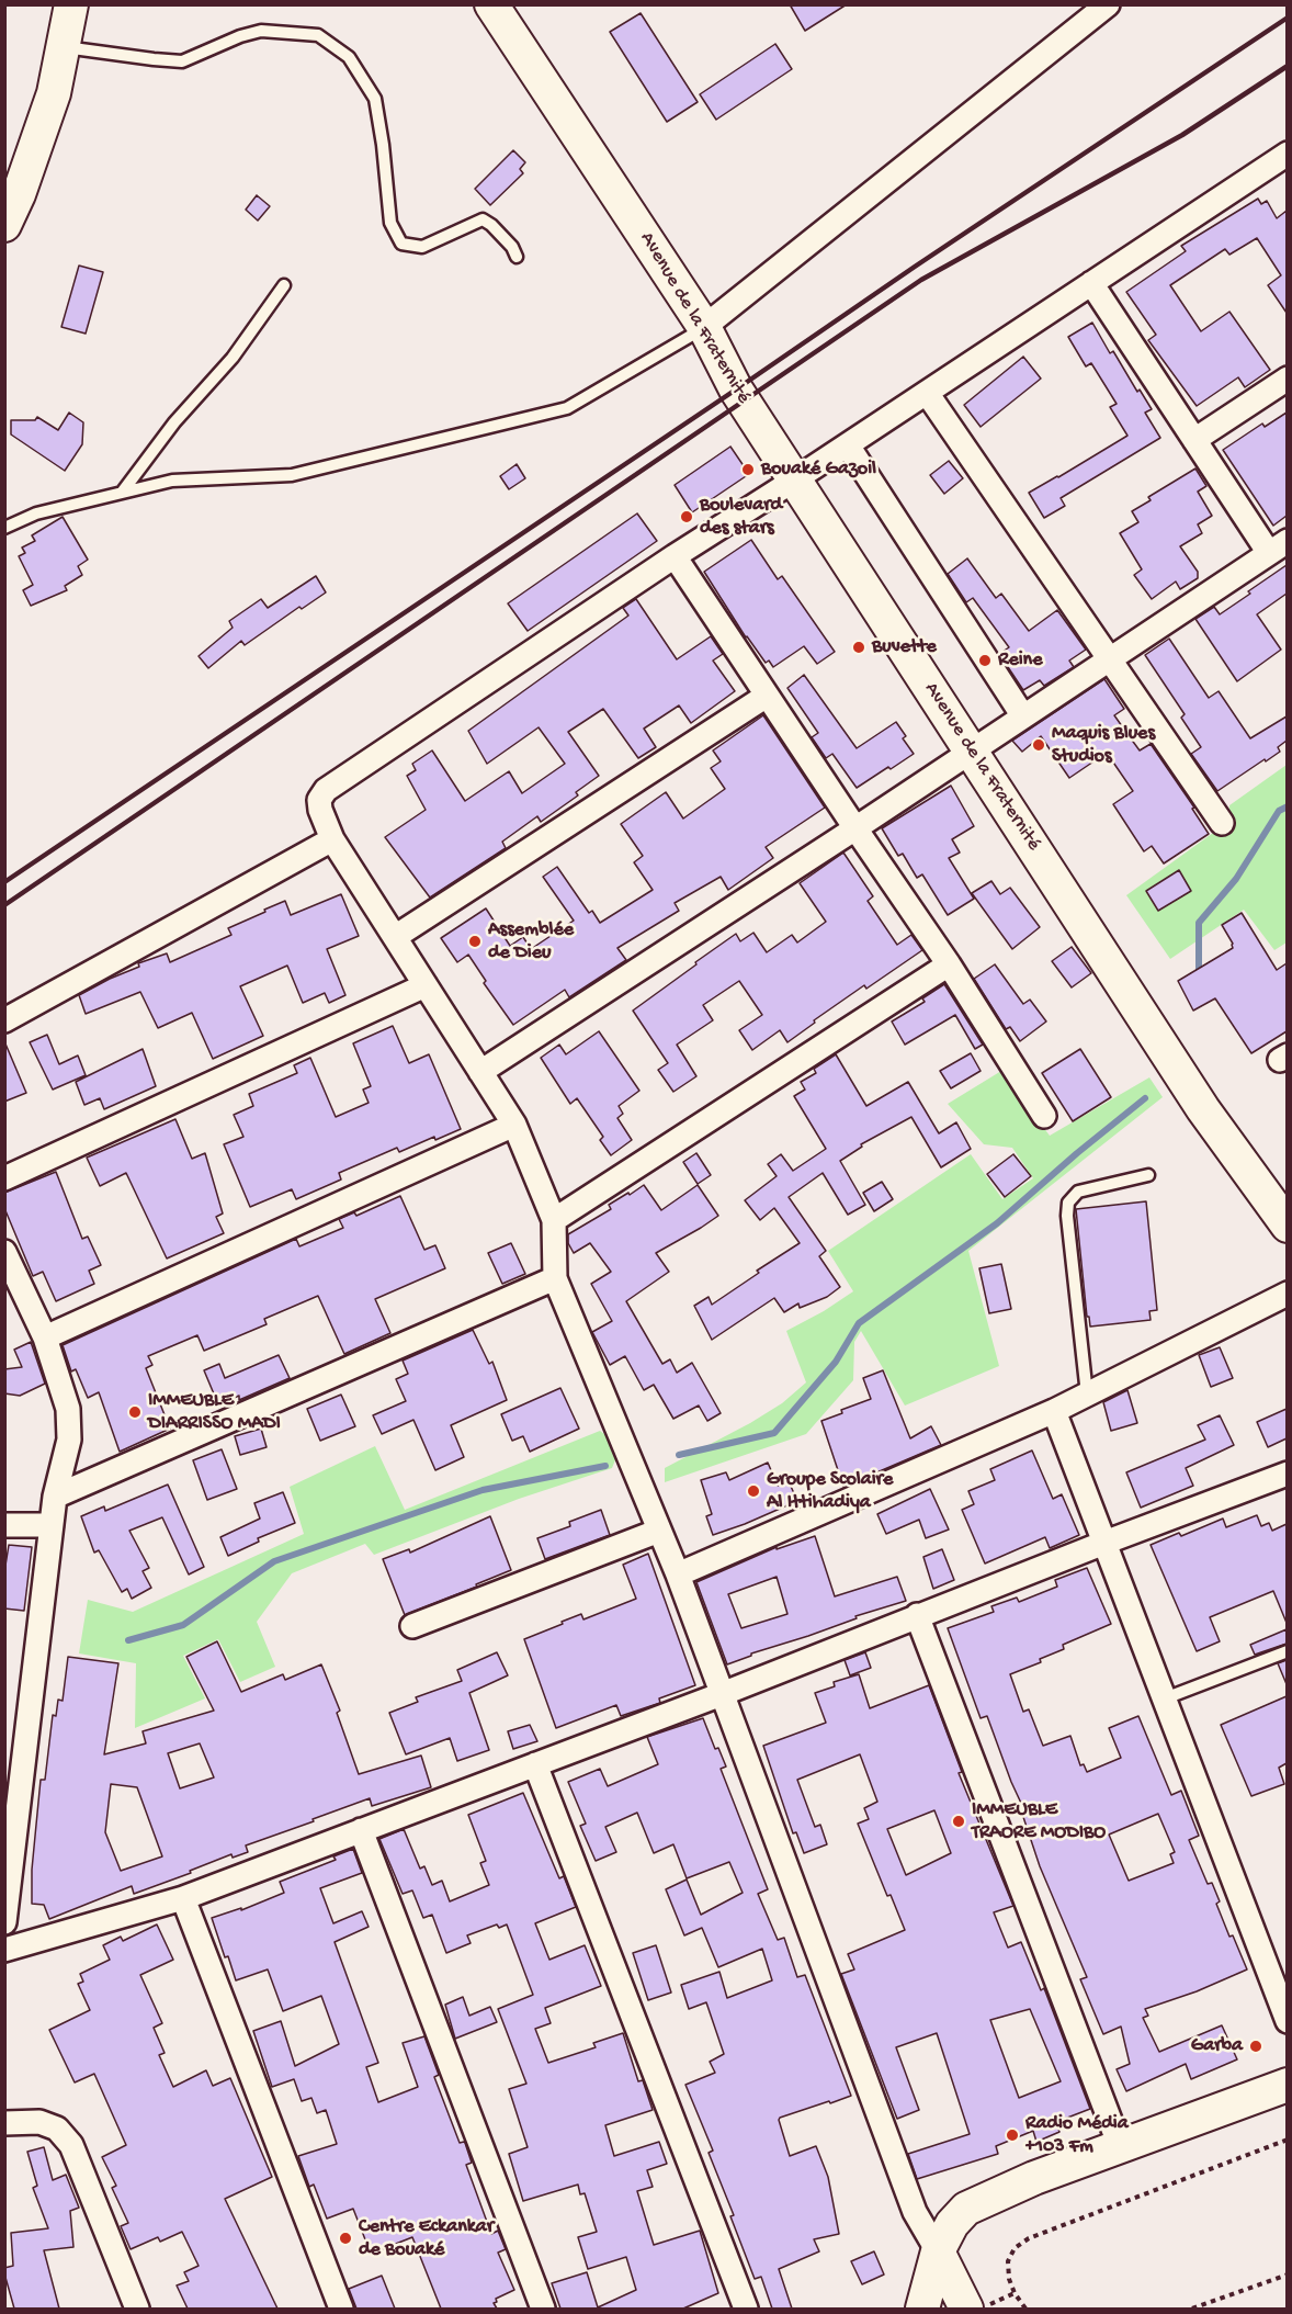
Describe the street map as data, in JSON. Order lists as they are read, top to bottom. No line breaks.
{"streets":{"main road":["Avenue de la Fraternité"]},"places":["Bouaké Gazoil","Boulevard des stars","Buvette","Reine","Maquis Blues Studios","Assemblée de Dieu","IMMEUBLE DIARRISSO MADI","Groupe Scolaire Al Ittihadiya","IMMEUBLE TRAORE MODIBO","Garba","Radio Média +103 Fm","Centre Eckankar de Bouaké"]}
